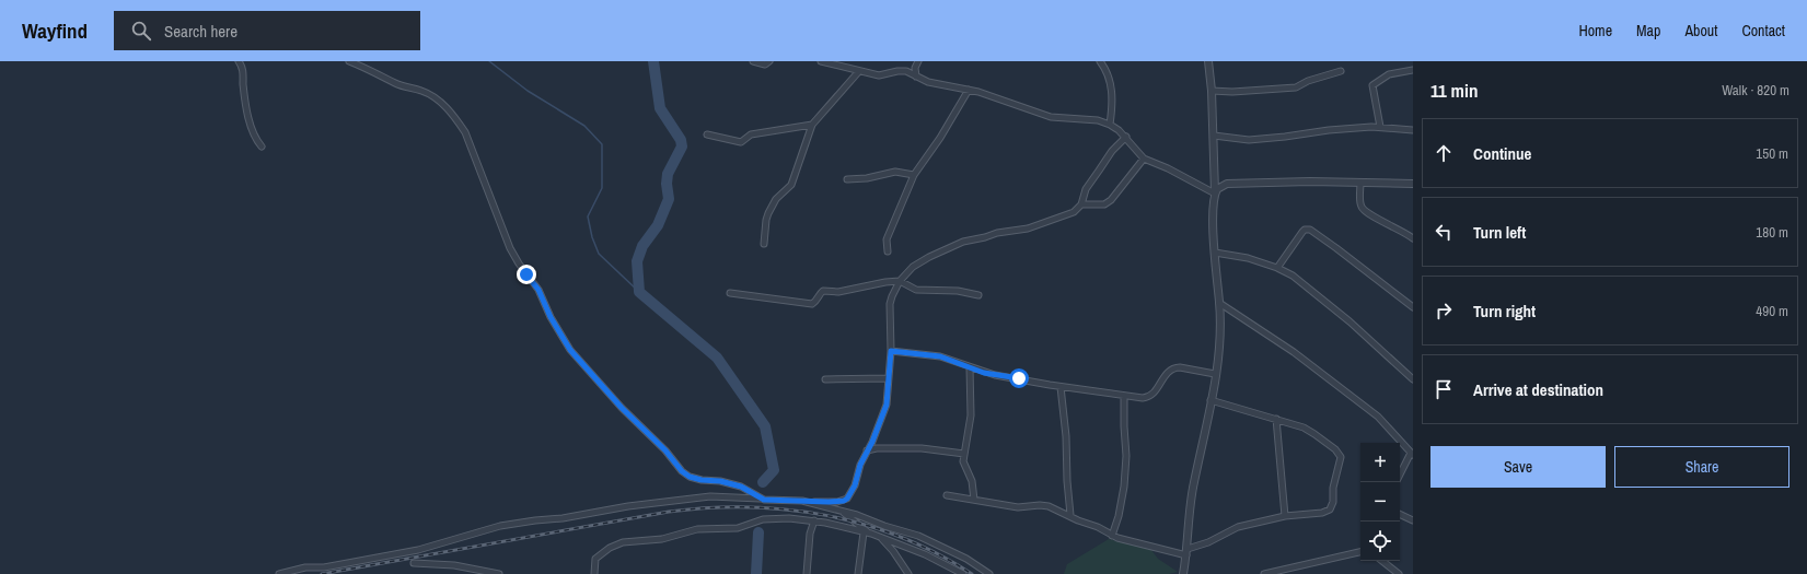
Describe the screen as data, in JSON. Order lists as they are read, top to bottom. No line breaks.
{"page":{"header":"Wayfind","search":"Search here","nav":["Home","Map","About","Contact"],"heading":["11 min","Walk · 820 m"],"list":[["Continue","150 m"],["Turn left","180 m"],["Turn right","490 m"],"Arrive at destination"],"buttons":["Save","Share"],"map_buttons":["+","−"]}}
